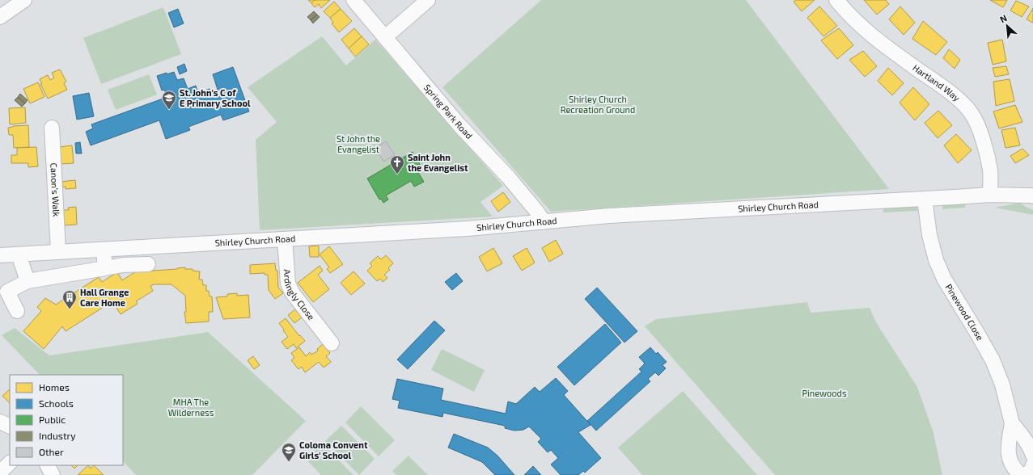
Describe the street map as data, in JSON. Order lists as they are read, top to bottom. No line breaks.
{"streets":{"street":["Hartland Way","Spring Park Road","Canon's Walk","Shirley Church Road","Ardingly Close","Pinewood Close"]},"crossings":[["Hartland Way","Shirley Church Road"],["Spring Park Road","Shirley Church Road"],["Canon's Walk","Shirley Church Road"],["Shirley Church Road","Ardingly Close"],["Shirley Church Road","Pinewood Close"]],"parks":["Shirley Church Recreation Ground","St John the Evangelist","Pinewoods","MHA The Wilderness"],"places":{"school or university":["St. John's C of E Primary School","Coloma Convent Girls' School"],"church":["Saint John the Evangelist"],"building":["Hall Grange Care Home"]},"legend":["Homes","Schools","Public","Industry","Other"],"north":"top left"}
